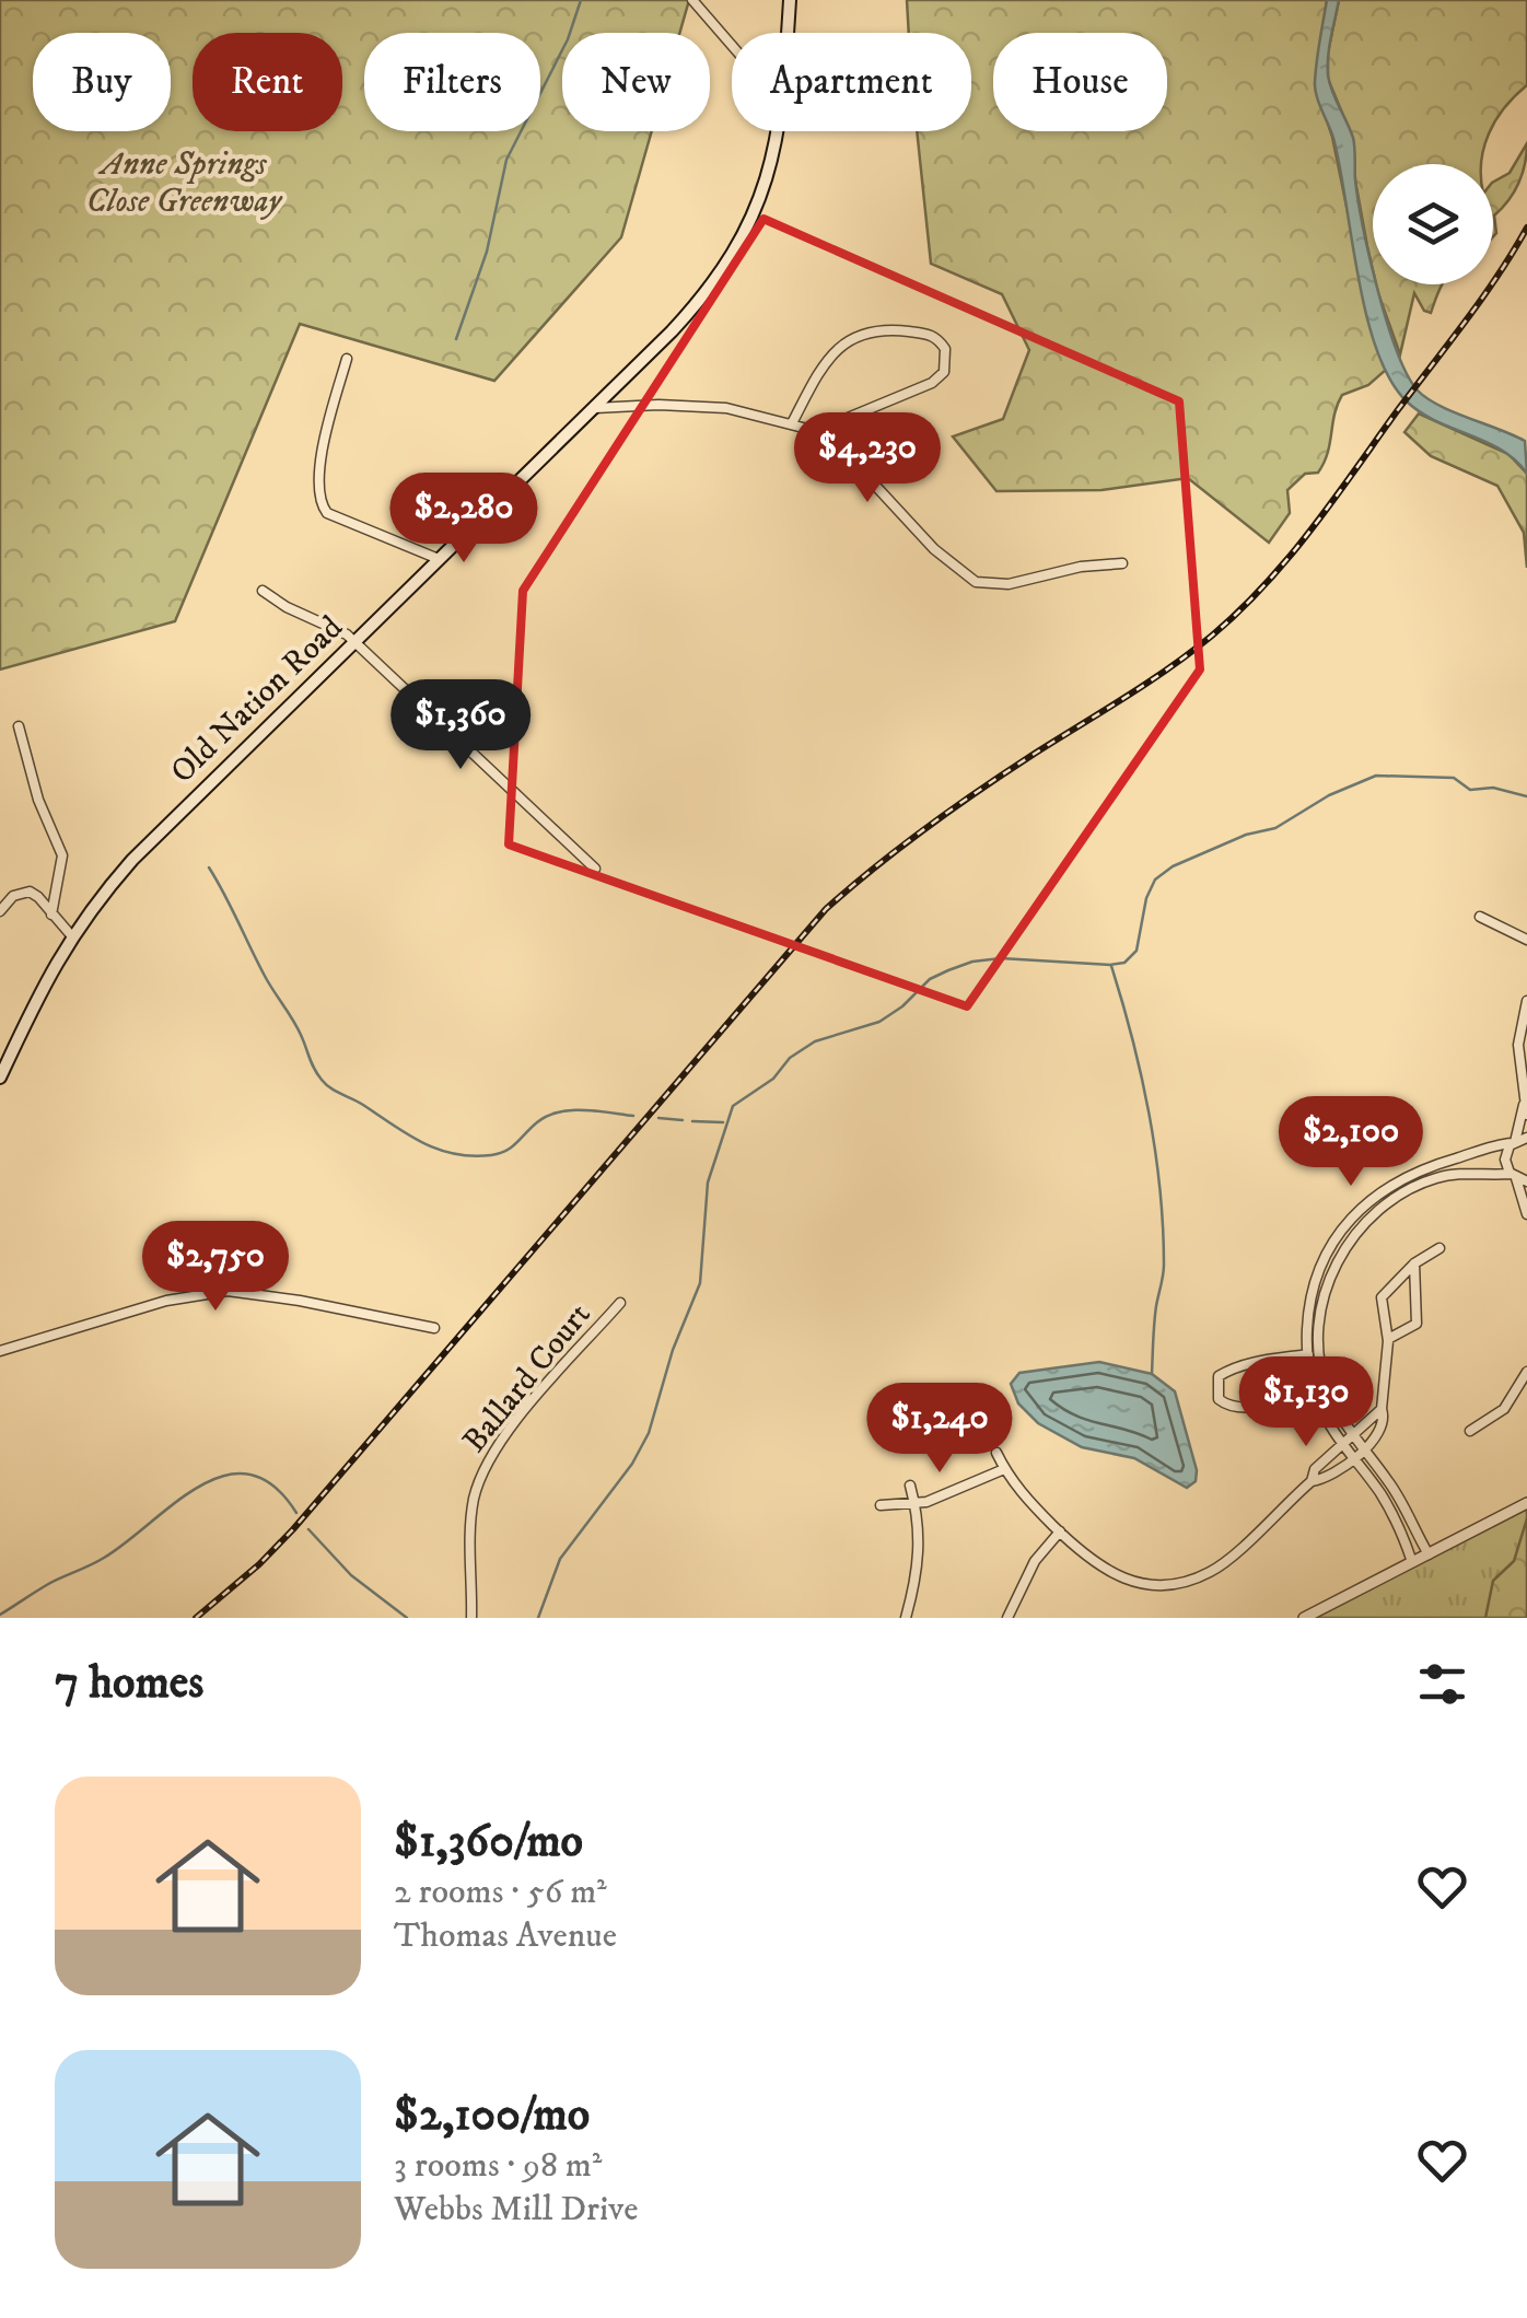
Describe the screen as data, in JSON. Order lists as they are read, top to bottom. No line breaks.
{"streets":{"main road":["Old Nation Road"],"street":["Ballard Court"]},"parks":["Anne Springs Close Greenway"],"page":{"chip":["Buy","Rent","Filters","New","Apartment","House"],"price":["$4,230","$2,280","$1,360","$2,100","$2,750","$1,130","$1,240"],"heading":"7 homes","list":[{"name":"$1,360/mo","note":"2 rooms · 56 m² · Thomas Avenue"},{"name":"$2,100/mo","note":"3 rooms · 98 m² · Webbs Mill Drive"}]}}
